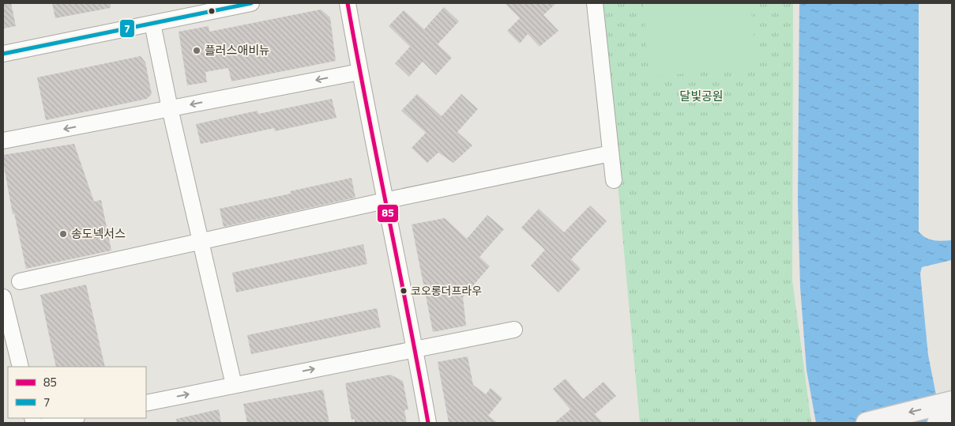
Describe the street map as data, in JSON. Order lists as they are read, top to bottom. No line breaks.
{"parks":["달빛공원"],"places":["플러스애비뉴","송도넥서스","코오롱더프라우"],"lines":["transit line 85","transit line 7"],"legend":["85","7"]}
